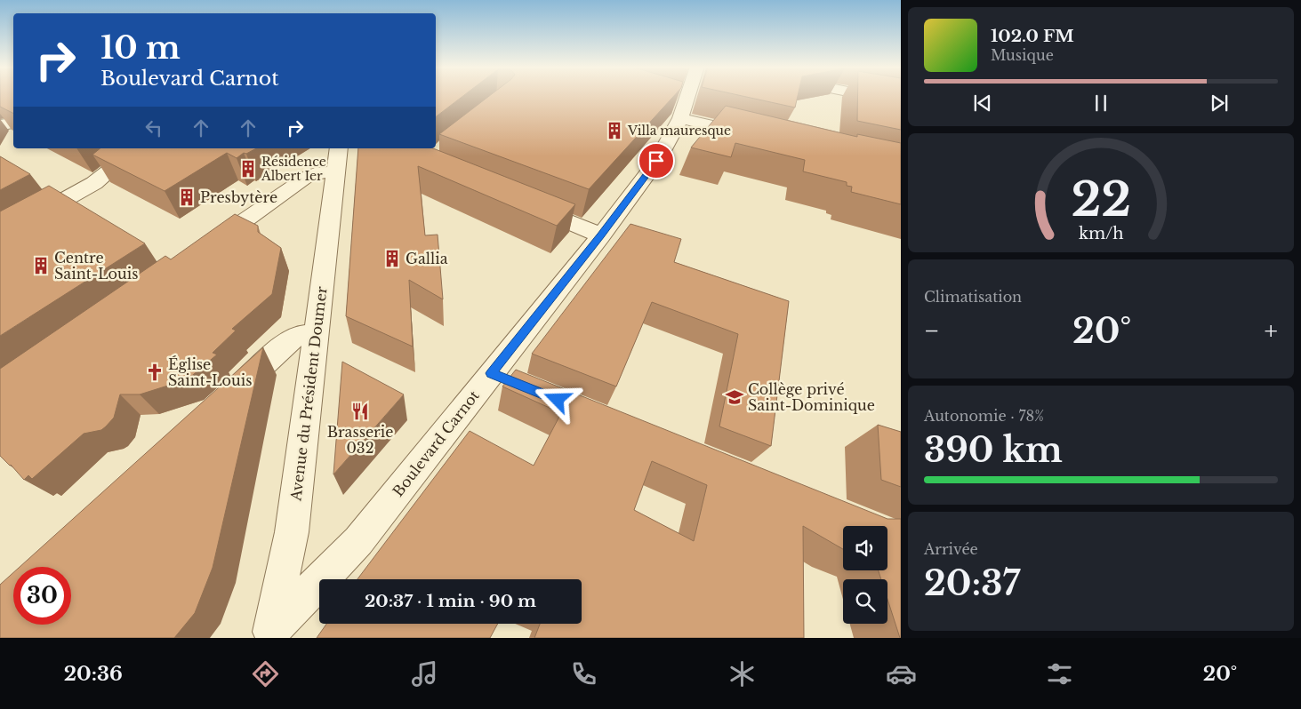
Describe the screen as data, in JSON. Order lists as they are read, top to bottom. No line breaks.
{"streets":{"street":["Avenue du Président Doumer","Boulevard Carnot"]},"crossings":[["Avenue du Président Doumer","Boulevard Carnot"]],"places":{"building":["Villa mauresque","Résidence Albert Ier","Presbytère","Gallia","Centre Saint-Louis"],"church":["Église Saint-Louis"],"school or university":["Collège privé Saint-Dominique"],"restaurant":["Brasserie 032"]},"page":{"turn":["10 m","Boulevard Carnot"],"song":["102.0 FM","Musique"],"tile":["Climatisation",["Autonomie · 78%","390 km"],["Arrivée","20:37"]],"heat":["−","20°","+"],"limit":"30","trip":"20:37 · 1 min · 90 m","tabs":["20:36","20°"],"gauge":["22","km/h"]}}
